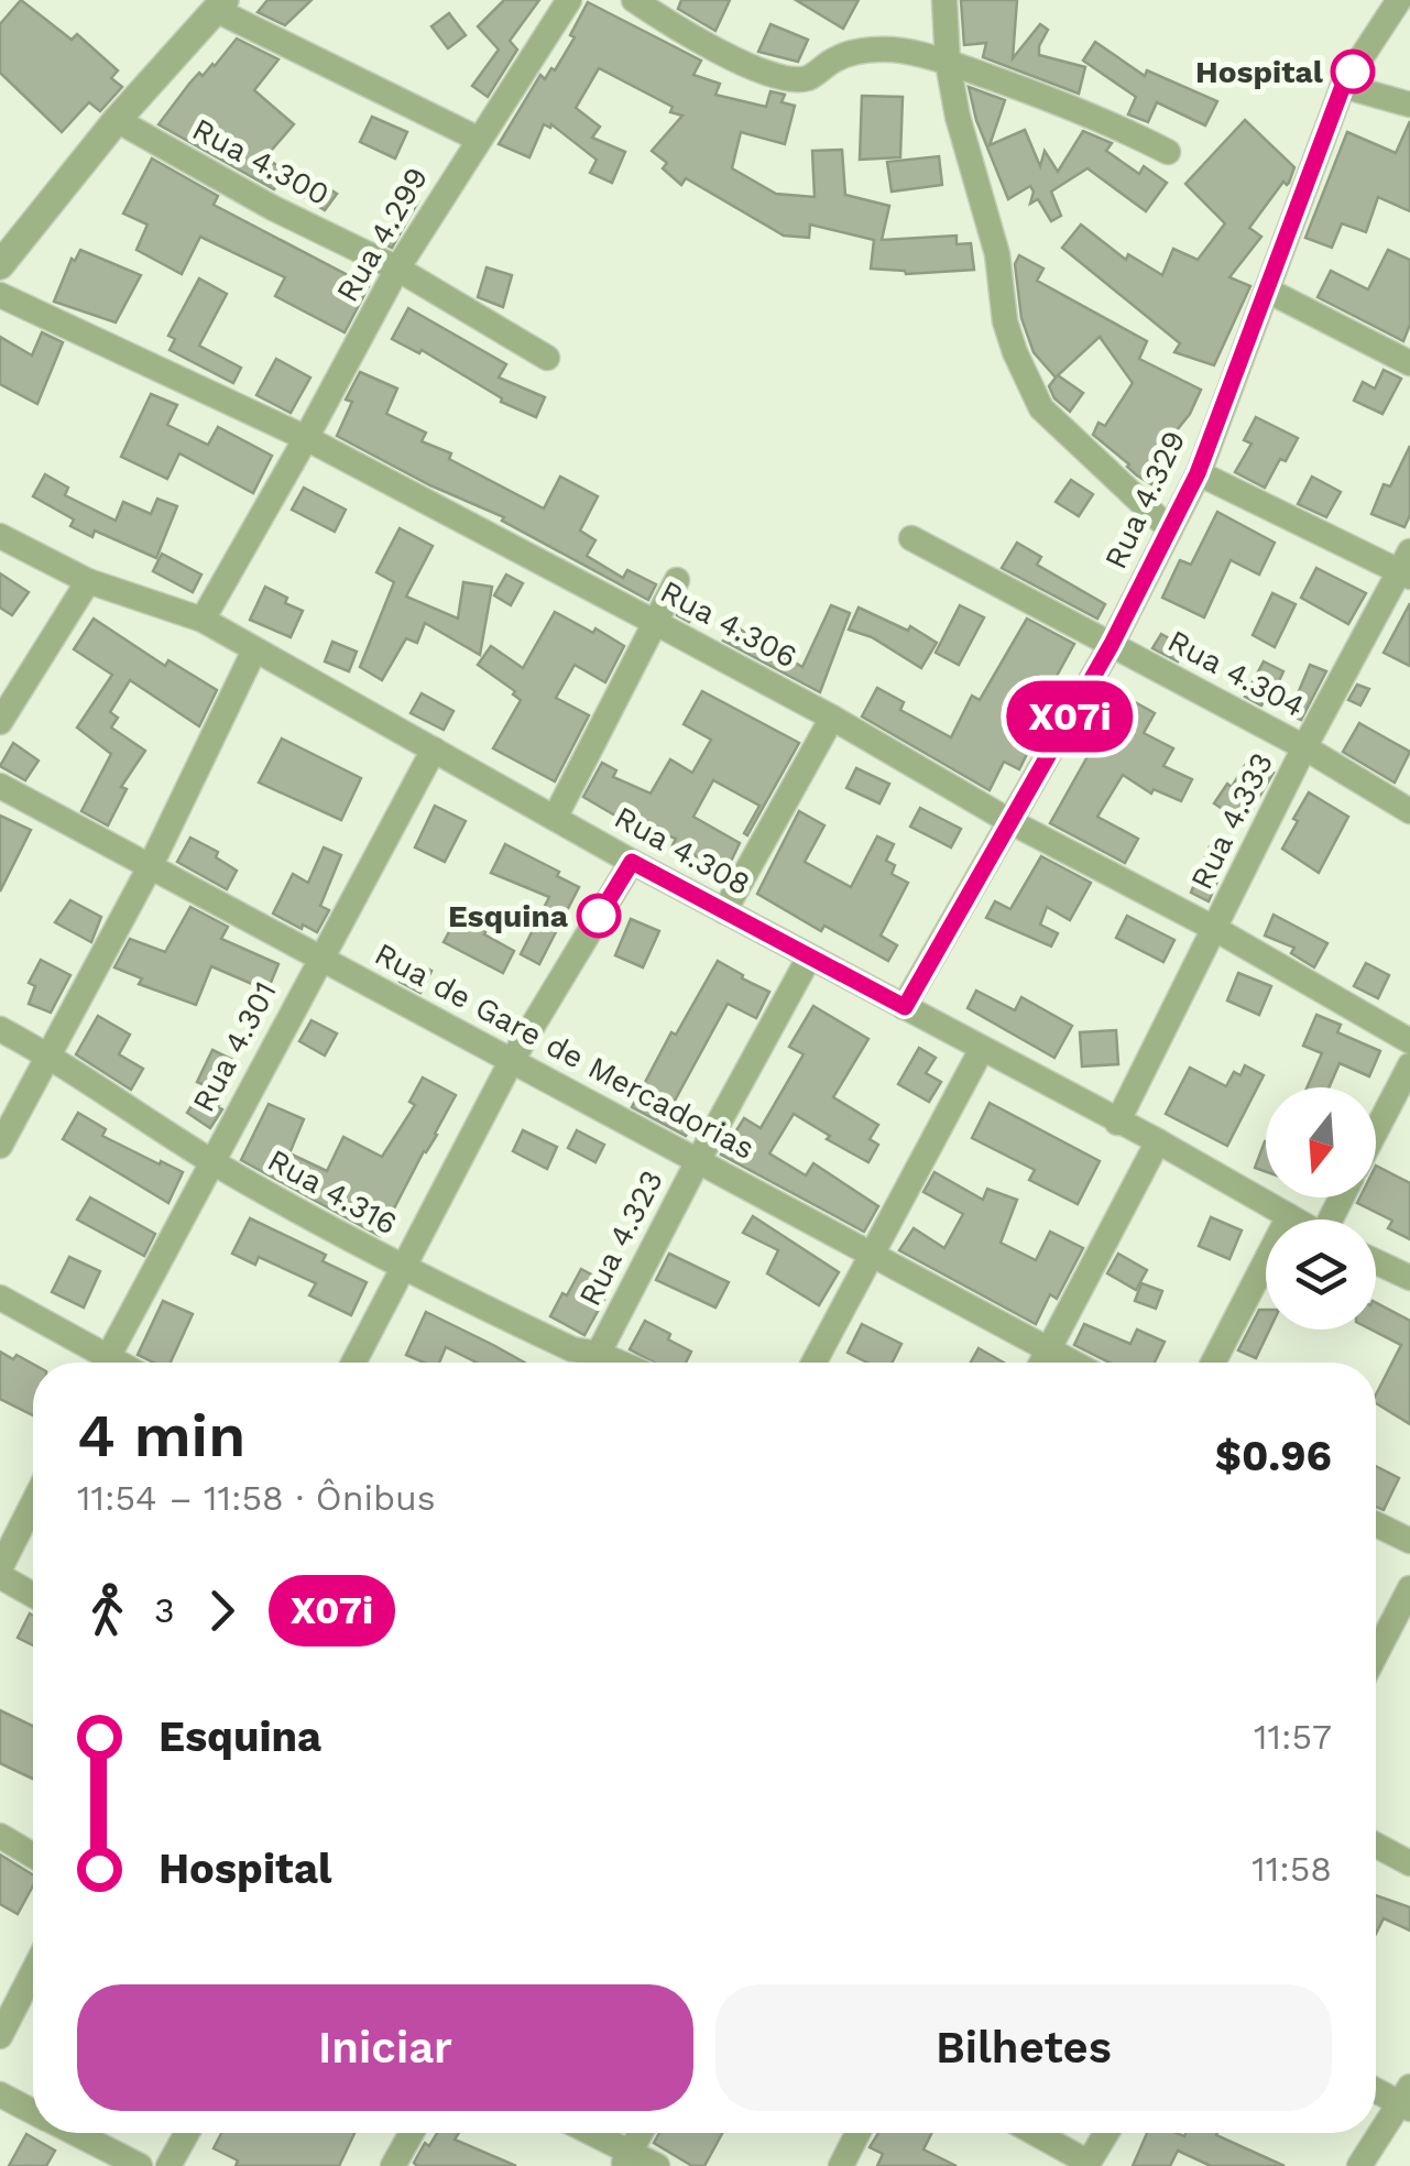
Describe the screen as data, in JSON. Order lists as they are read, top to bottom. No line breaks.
{"streets":{"street":["Rua 4.300","Rua 4.299","Rua 4.329","Rua 4.306","Rua 4.304","Rua 4.333","Rua 4.308","Rua 4.301","Rua de Gare de Mercadorias","Rua 4.316","Rua 4.323"]},"crossings":[["Rua 4.300","Rua 4.299"],["Rua 4.299","Rua 4.306"],["Rua 4.299","Rua 4.308"],["Rua 4.329","Rua 4.306"],["Rua 4.329","Rua 4.304"],["Rua 4.329","Rua 4.308"],["Rua 4.306","Rua 4.333"],["Rua 4.304","Rua 4.333"],["Rua 4.333","Rua 4.308"],["Rua 4.308","Rua 4.301"],["Rua 4.308","Rua 4.323"],["Rua 4.301","Rua de Gare de Mercadorias"],["Rua 4.301","Rua 4.316"],["Rua de Gare de Mercadorias","Rua 4.323"]],"places":["Hospital","Esquina"],"lines":["bus line X07i"],"north":"bottom","page":{"on_map":"X07i","heading":["4 min","11:54 – 11:58 · Ônibus","$0.96"],"legs":["3","X07i"],"list":[{"name":"Esquina","value":"11:57"},{"name":"Hospital","value":"11:58"}],"buttons":["Iniciar","Bilhetes"]}}
